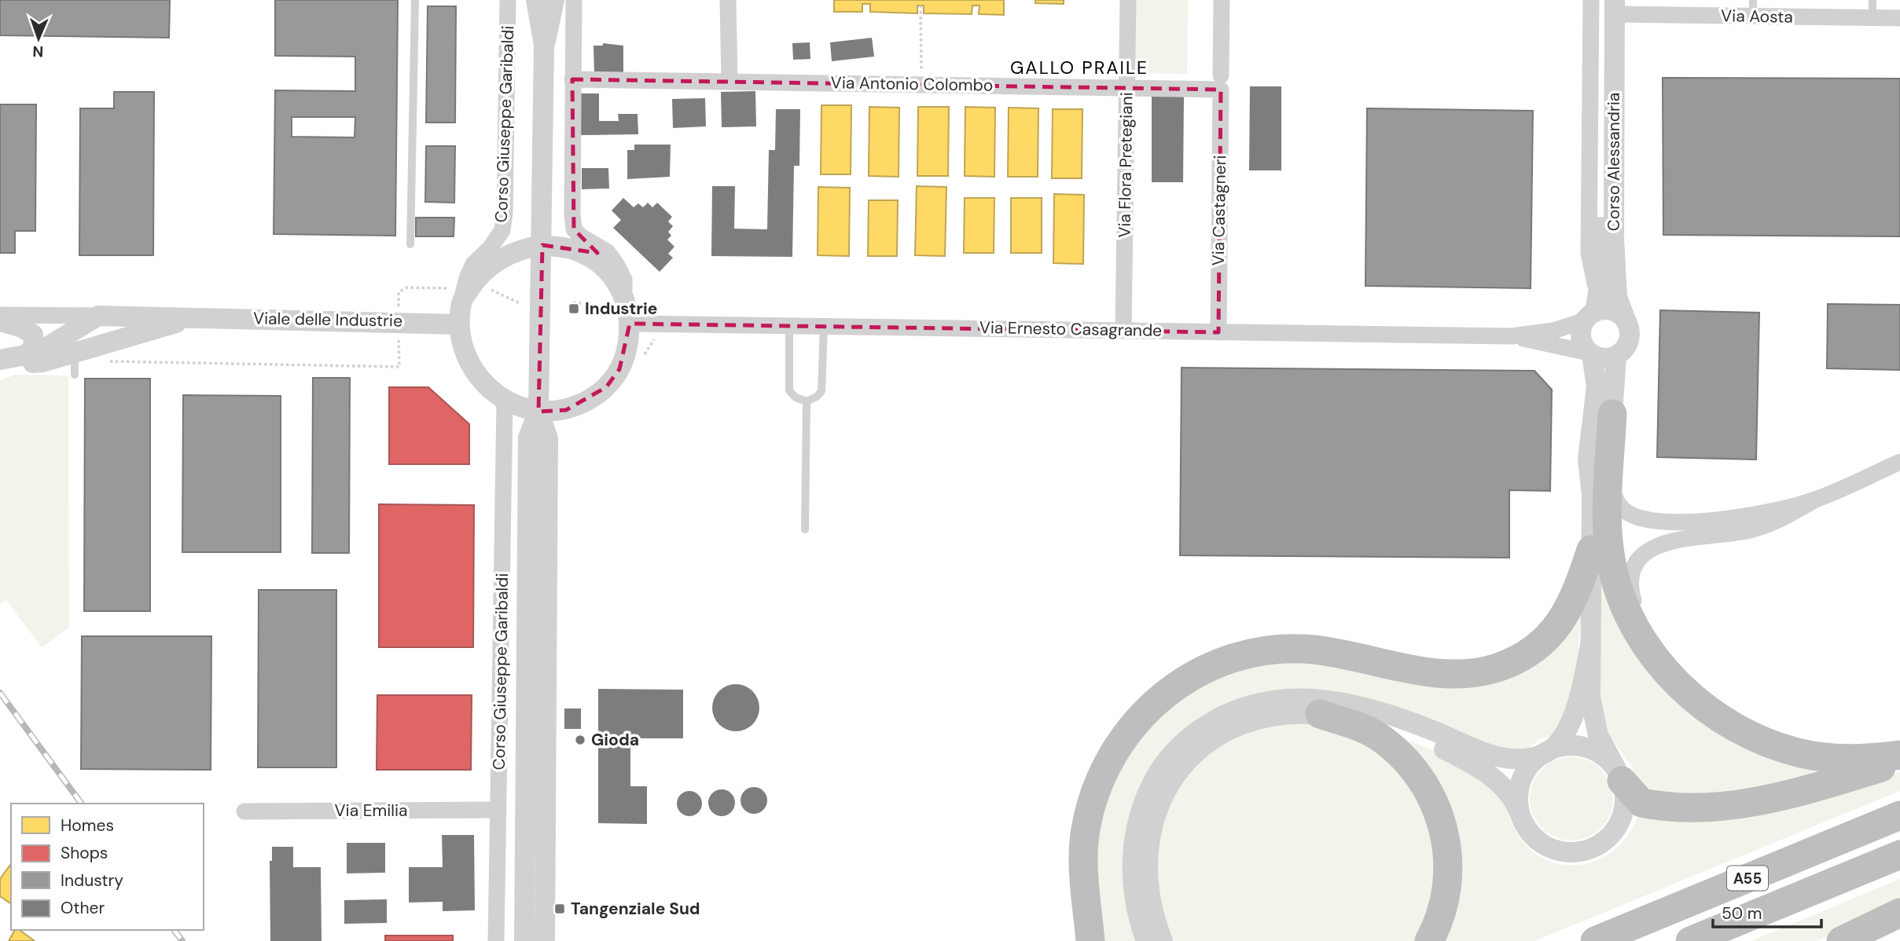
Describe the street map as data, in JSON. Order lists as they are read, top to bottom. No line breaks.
{"streets":{"highway":["A55"],"street":["Via Aosta","Via Antonio Colombo","Corso Giuseppe Garibaldi","Corso Alessandria","Via Flora Pretegiani","Via Castagneri","Viale delle Industrie","Via Ernesto Casagrande","Via Emilia"]},"crossings":[["Via Aosta","Corso Alessandria"],["Via Antonio Colombo","Corso Giuseppe Garibaldi"],["Via Antonio Colombo","Via Flora Pretegiani"],["Via Antonio Colombo","Via Castagneri"],["Corso Giuseppe Garibaldi","Viale delle Industrie"],["Corso Giuseppe Garibaldi","Via Ernesto Casagrande"],["Corso Giuseppe Garibaldi","Via Emilia"],["Corso Alessandria","Via Ernesto Casagrande"],["Via Flora Pretegiani","Via Ernesto Casagrande"],["Via Castagneri","Via Ernesto Casagrande"]],"districts":["GALLO PRAILE"],"places":{"transit":["Industrie","Tangenziale Sud"],"other":["Gioda"]},"legend":["Homes","Shops","Industry","Other"],"scale_bar":"50 m","north":"bottom"}
